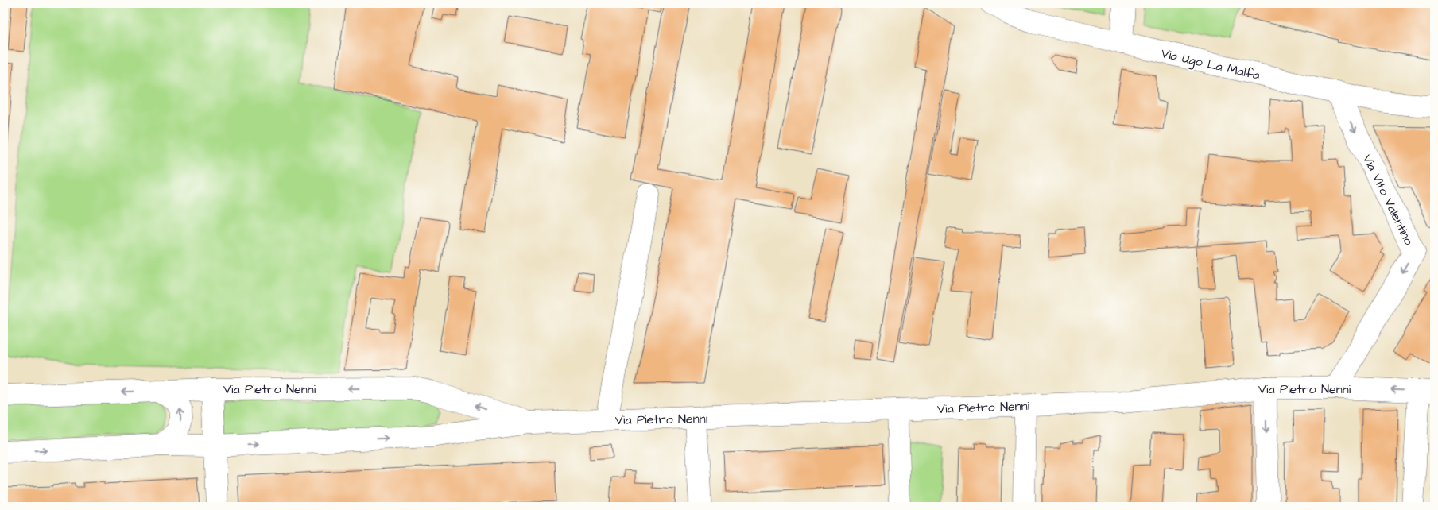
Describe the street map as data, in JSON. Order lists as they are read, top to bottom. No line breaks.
{"streets":{"street":["Via Ugo La Malfa","Via Vito Valentino","Via Pietro Nenni"]},"crossings":[["Via Ugo La Malfa","Via Vito Valentino"],["Via Vito Valentino","Via Pietro Nenni"]],"one_way":["Via Vito Valentino"]}
